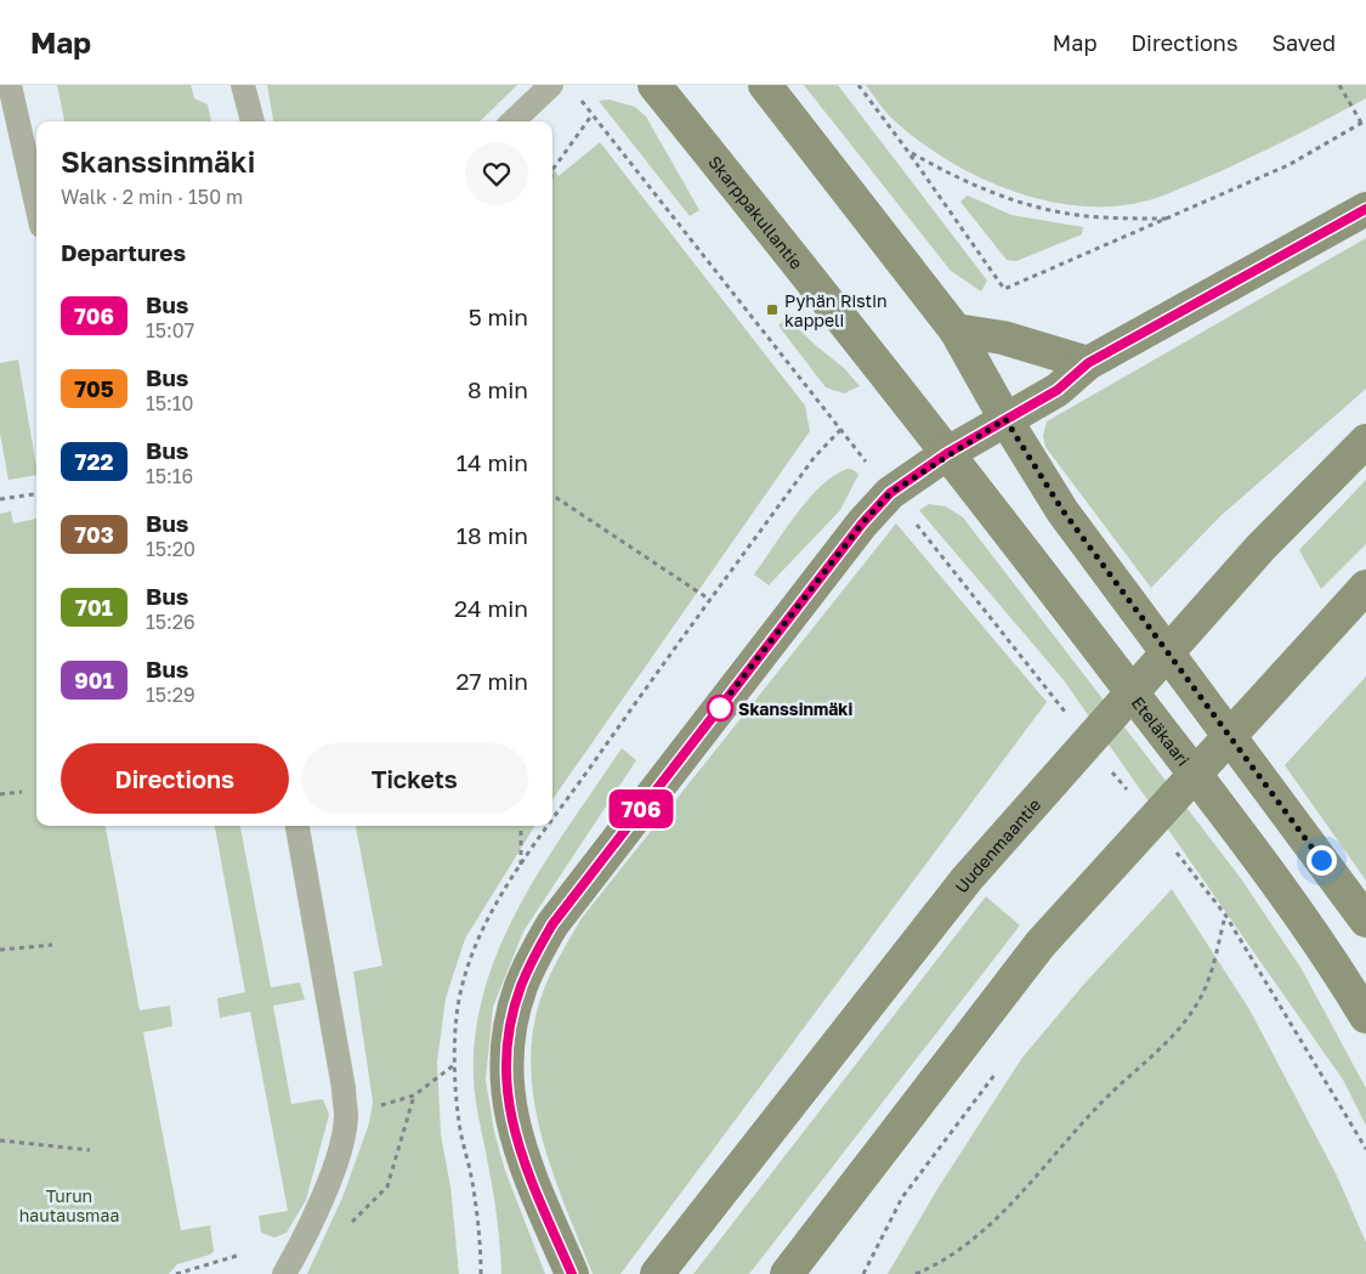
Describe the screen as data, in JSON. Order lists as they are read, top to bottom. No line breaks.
{"streets":{"main road":["Skarppakullantie","Eteläkaari","Uudenmaantie"]},"crossings":[["Skarppakullantie","Eteläkaari"]],"parks":["Turun hautausmaa"],"places":{"transit":["Pyhän Ristin kappeli"],"other":["Skanssinmäki"]},"lines":["bus line 706"],"page":{"header":"Map","nav":["Map","Directions","Saved"],"on_map":"706","heading":[["Skanssinmäki","Walk · 2 min · 150 m"],"Departures"],"list":[{"mark":"706","name":"Bus","note":"15:07","value":"5 min"},{"mark":"705","name":"Bus","note":"15:10","value":"8 min"},{"mark":"722","name":"Bus","note":"15:16","value":"14 min"},{"mark":"703","name":"Bus","note":"15:20","value":"18 min"},{"mark":"701","name":"Bus","note":"15:26","value":"24 min"},{"mark":"901","name":"Bus","note":"15:29","value":"27 min"}],"buttons":["Directions","Tickets"]}}
